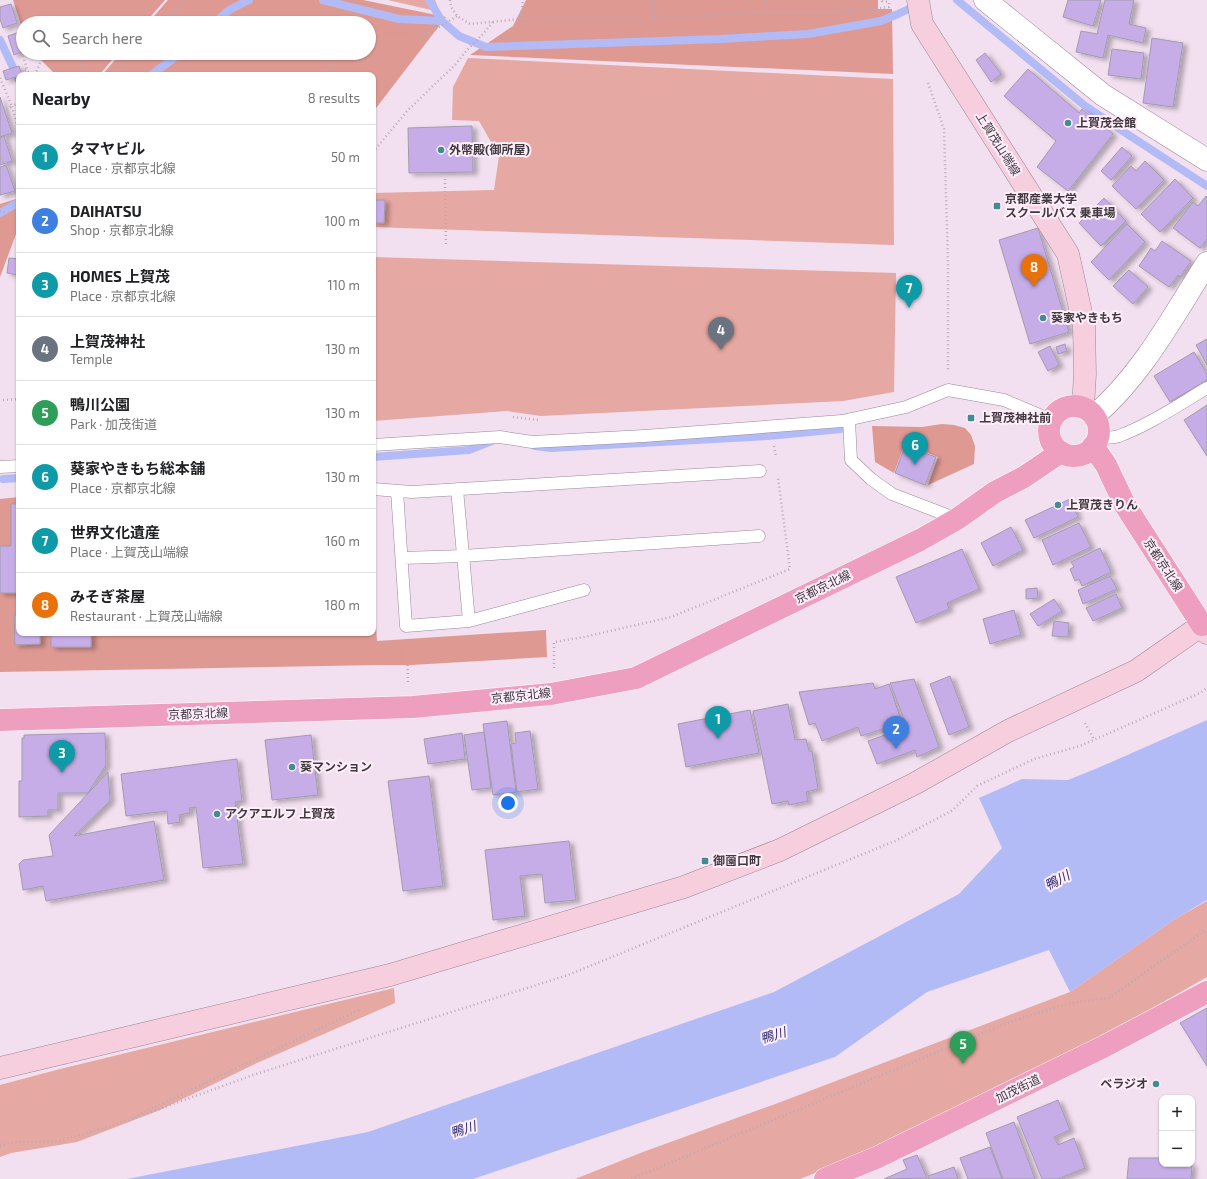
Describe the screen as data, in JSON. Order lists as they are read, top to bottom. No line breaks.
{"streets":{"main road":["京都京北線","加茂街道"],"street":["上賀茂山端線"]},"crossings":[["上賀茂山端線","京都京北線"]],"water":["鴨川"],"places":{"other":["上賀茂会館","外幣殿(御所屋)","葵家やきもち","上賀茂きりん","葵マンション","アクアエルフ 上賀茂","ベラジオ"],"transit":["京都産業大学 スクールバス 乗車場","上賀茂神社前","御薗口町"]},"page":{"search":"Search here","heading":["Nearby","8 results"],"list":[{"mark":"1","name":"タマヤビル","note":"Place · 京都京北線","value":"50 m"},{"mark":"2","name":"DAIHATSU","note":"Shop · 京都京北線","value":"100 m"},{"mark":"3","name":"HOMES 上賀茂","note":"Place · 京都京北線","value":"110 m"},{"mark":"4","name":"上賀茂神社","note":"Temple","value":"130 m"},{"mark":"5","name":"鴨川公園","note":"Park · 加茂街道","value":"130 m"},{"mark":"6","name":"葵家やきもち総本舗","note":"Place · 京都京北線","value":"130 m"},{"mark":"7","name":"世界文化遺産","note":"Place · 上賀茂山端線","value":"160 m"},{"mark":"8","name":"みそぎ茶屋","note":"Restaurant · 上賀茂山端線","value":"180 m"}],"pins":["8","7","4","6","1","2","3","5"],"map_buttons":["+","−"]}}
